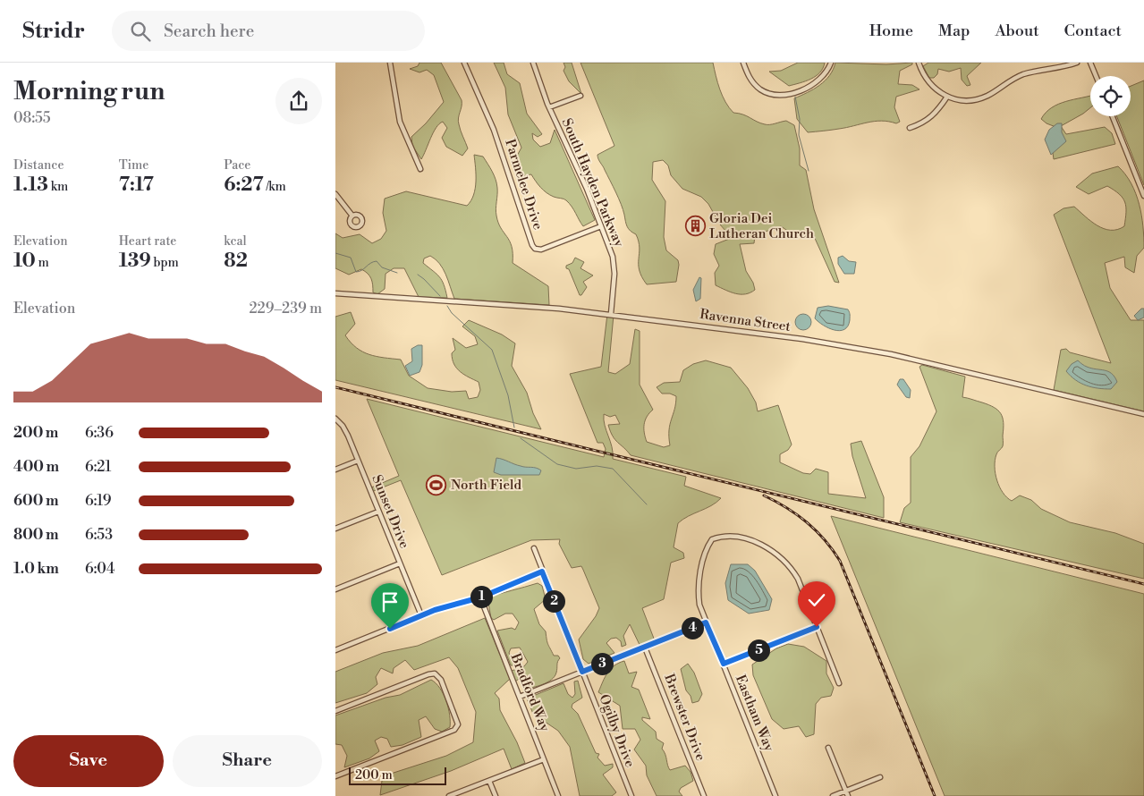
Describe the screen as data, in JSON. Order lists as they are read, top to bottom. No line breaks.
{"streets":{"street":["South Hayden Parkway","Parmelee Drive","Ravenna Street","Sunset Drive","Bradford Way","Eastham Way","Brewster Drive","Ogilby Drive"]},"crossings":[["South Hayden Parkway","Parmelee Drive"],["South Hayden Parkway","Ravenna Street"]],"places":{"building":["Gloria Dei Lutheran Church"],"sports":["North Field"]},"scale_bar":"200 m","page":{"header":"Stridr","search":"Search here","nav":["Home","Map","About","Contact"],"heading":["Morning run","08:55"],"stats":[["Distance","1.13 km"],["Time","7:17"],["Pace","6:27 /km"],["Elevation","10 m"],["Heart rate","139 bpm"],["kcal","82"]],"chart":["Elevation","229–239 m"],"list":[{"name":"200 m","note":"6:36"},{"name":"400 m","note":"6:21"},{"name":"600 m","note":"6:19"},{"name":"800 m","note":"6:53"},{"name":"1.0 km","note":"6:04"}],"pins":["1","2","4","5","3"],"buttons":["Save","Share"],"scale":"200 m"}}
